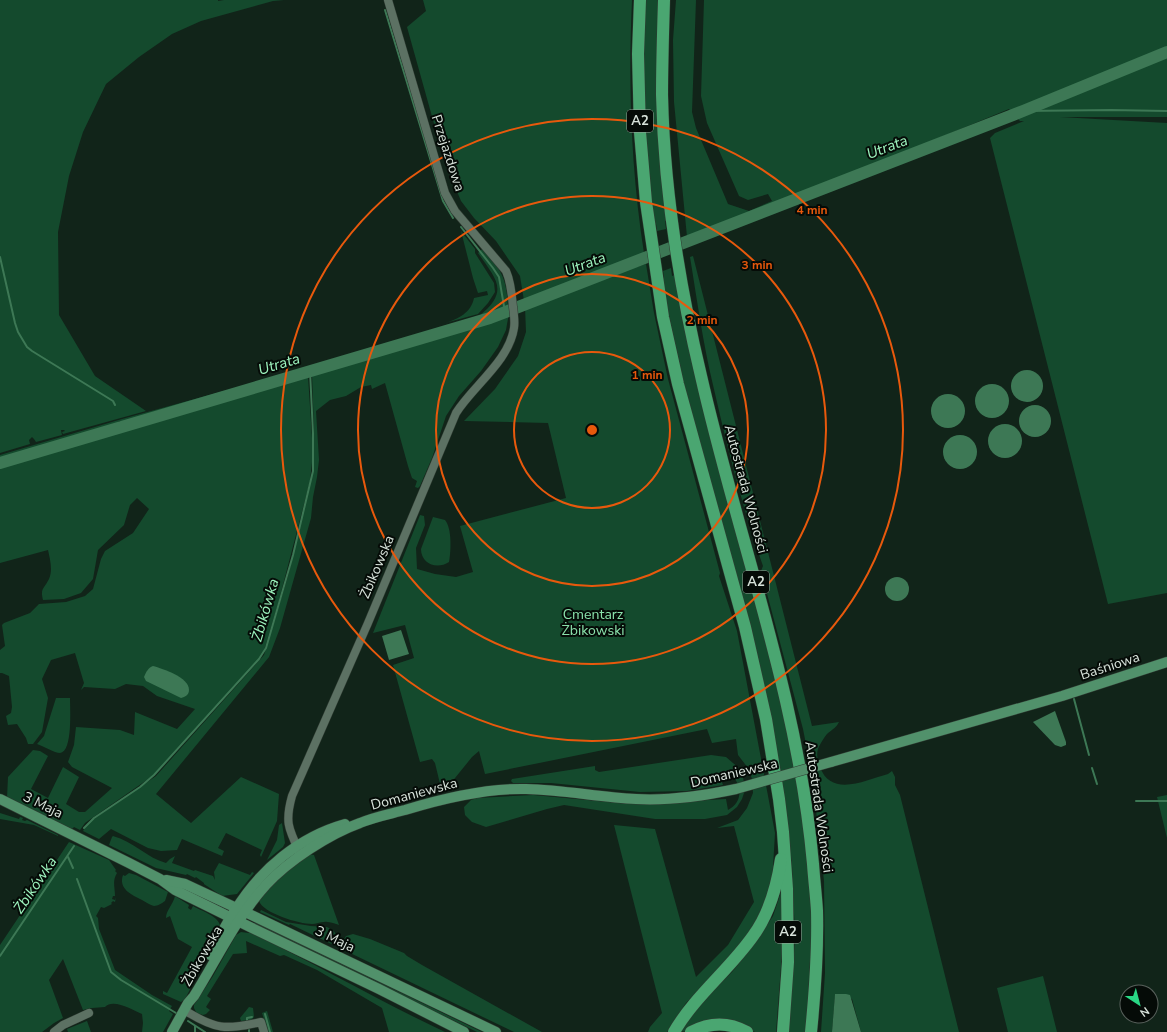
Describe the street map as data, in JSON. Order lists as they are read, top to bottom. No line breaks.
{"streets":{"highway":["A2","Autostrada Wolności"],"main road":["Żbikowska","Baśniowa","Domaniewska","3 Maja"],"street":["Przejazdowa"]},"crossings":[["Przejazdowa","Żbikowska"],["Żbikowska","Domaniewska"],["Żbikowska","3 Maja"],["Baśniowa","Domaniewska"],["Domaniewska","3 Maja"]],"water":["Utrata","Żbikówka"],"parks":["Cmentarz Żbikowski"],"north":"bottom right","rings":["4 min","3 min","2 min","1 min"]}
